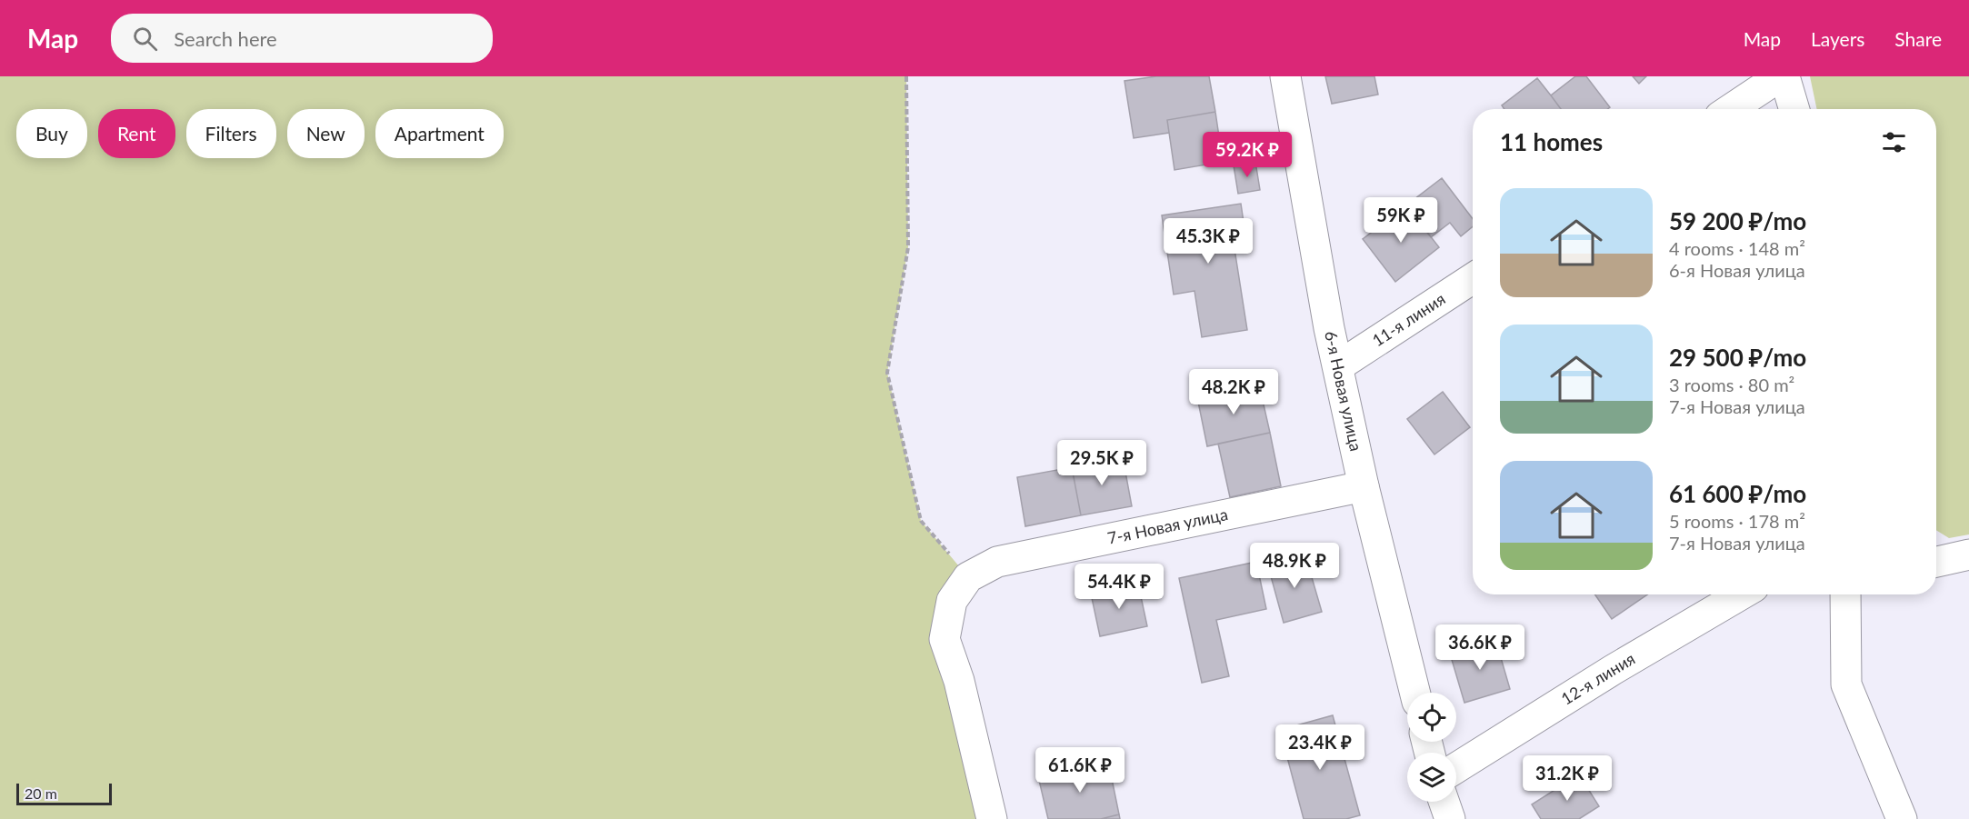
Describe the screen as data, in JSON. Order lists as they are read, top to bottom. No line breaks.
{"streets":{"street":["11-я линия","6-я Новая улица","7-я Новая улица","12-я линия"]},"crossings":[["11-я линия","6-я Новая улица"],["6-я Новая улица","7-я Новая улица"]],"scale_bar":"20 m","page":{"header":"Map","search":"Search here","nav":["Map","Layers","Share"],"chip":["Buy","Rent","Filters","New","Apartment"],"heading":"11 homes","price":["59.2K ₽","59K ₽","45.3K ₽","48.2K ₽","29.5K ₽","48.9K ₽","54.4K ₽","36.6K ₽","23.4K ₽","61.6K ₽","31.2K ₽"],"list":[{"name":"59 200 ₽/mo","note":"4 rooms · 148 m² · 6-я Новая улица"},{"name":"29 500 ₽/mo","note":"3 rooms · 80 m² · 7-я Новая улица"},{"name":"61 600 ₽/mo","note":"5 rooms · 178 m² · 7-я Новая улица"}],"scale":"20 m"}}
